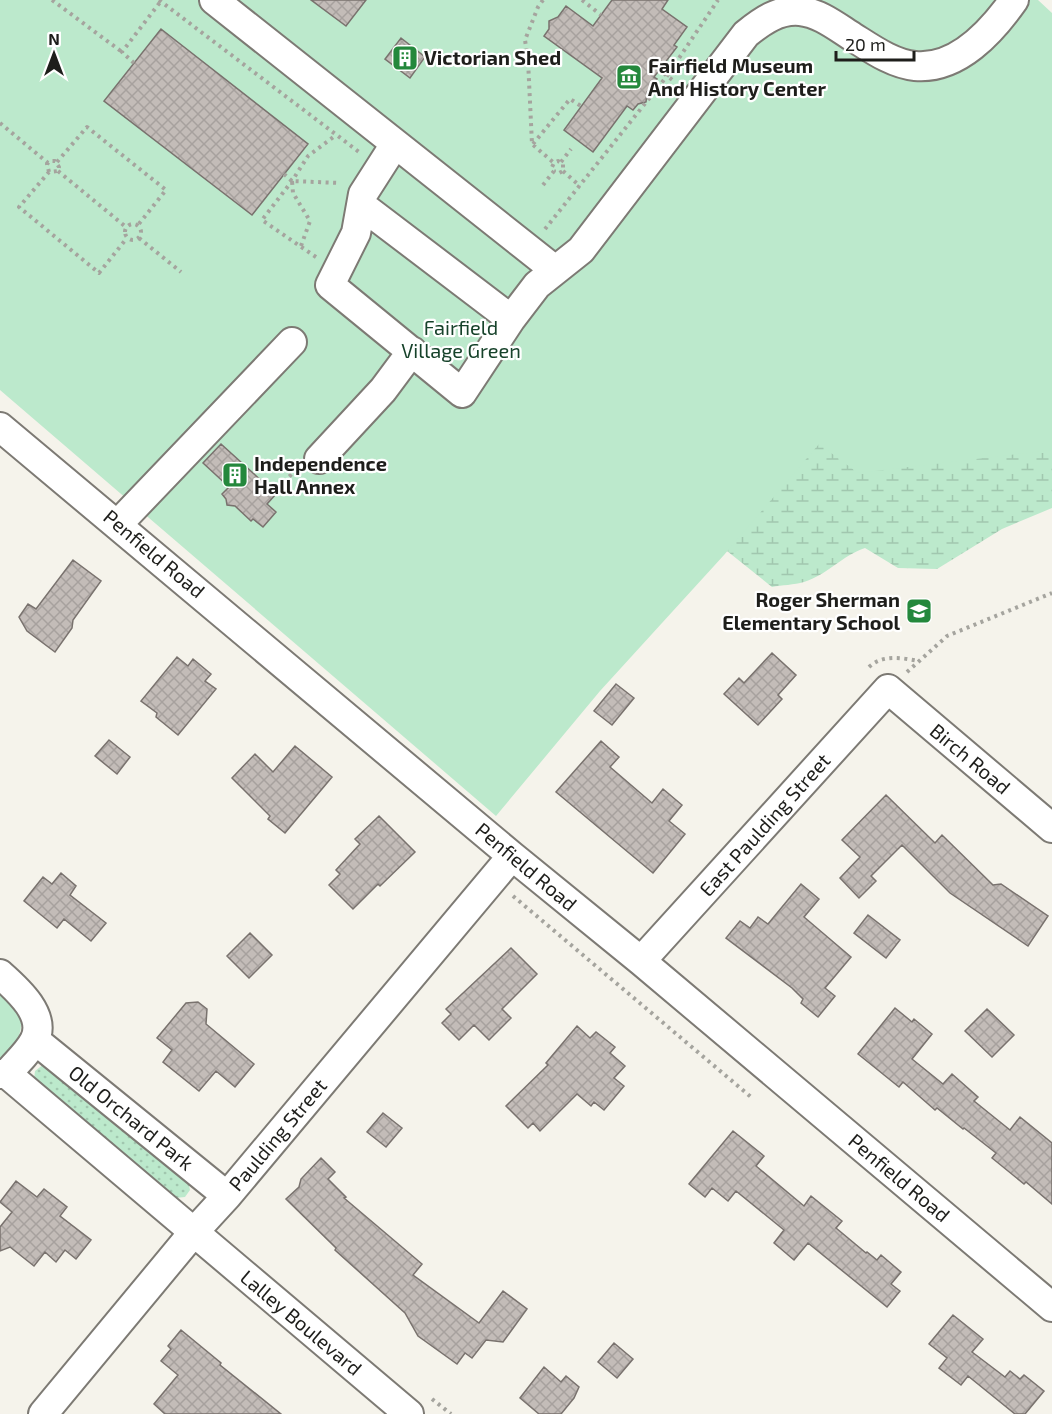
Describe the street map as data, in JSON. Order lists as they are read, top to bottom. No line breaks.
{"streets":{"street":["Penfield Road","Birch Road","East Paulding Street","Old Orchard Park","Paulding Street","Lalley Boulevard"]},"crossings":[["Penfield Road","East Paulding Street"],["Penfield Road","Paulding Street"],["Birch Road","East Paulding Street"],["Old Orchard Park","Paulding Street"],["Paulding Street","Lalley Boulevard"]],"parks":["Fairfield Village Green"],"places":{"building":["Victorian Shed","Independence Hall Annex"],"museum":["Fairfield Museum And History Center"],"school or university":["Roger Sherman Elementary School"]},"scale_bar":"20 m","north":"top"}
